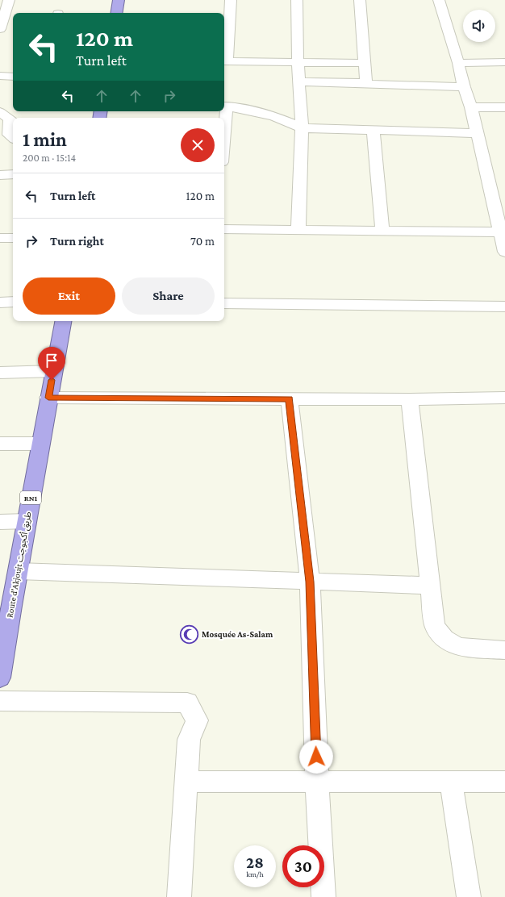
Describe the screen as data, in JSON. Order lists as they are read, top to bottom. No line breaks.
{"streets":{"highway":["RN1","Route d'Akjoujt طريق أكجوجت"]},"places":{"mosque":["Mosquée As-Salam"]},"page":{"turn":["120 m","Turn left"],"heading":["1 min","200 m · 15:14"],"list":[{"name":"Turn left","value":"120 m"},{"name":"Turn right","value":"70 m"}],"buttons":["Exit","Share"],"speed":"28 km/h","limit":"30"}}
